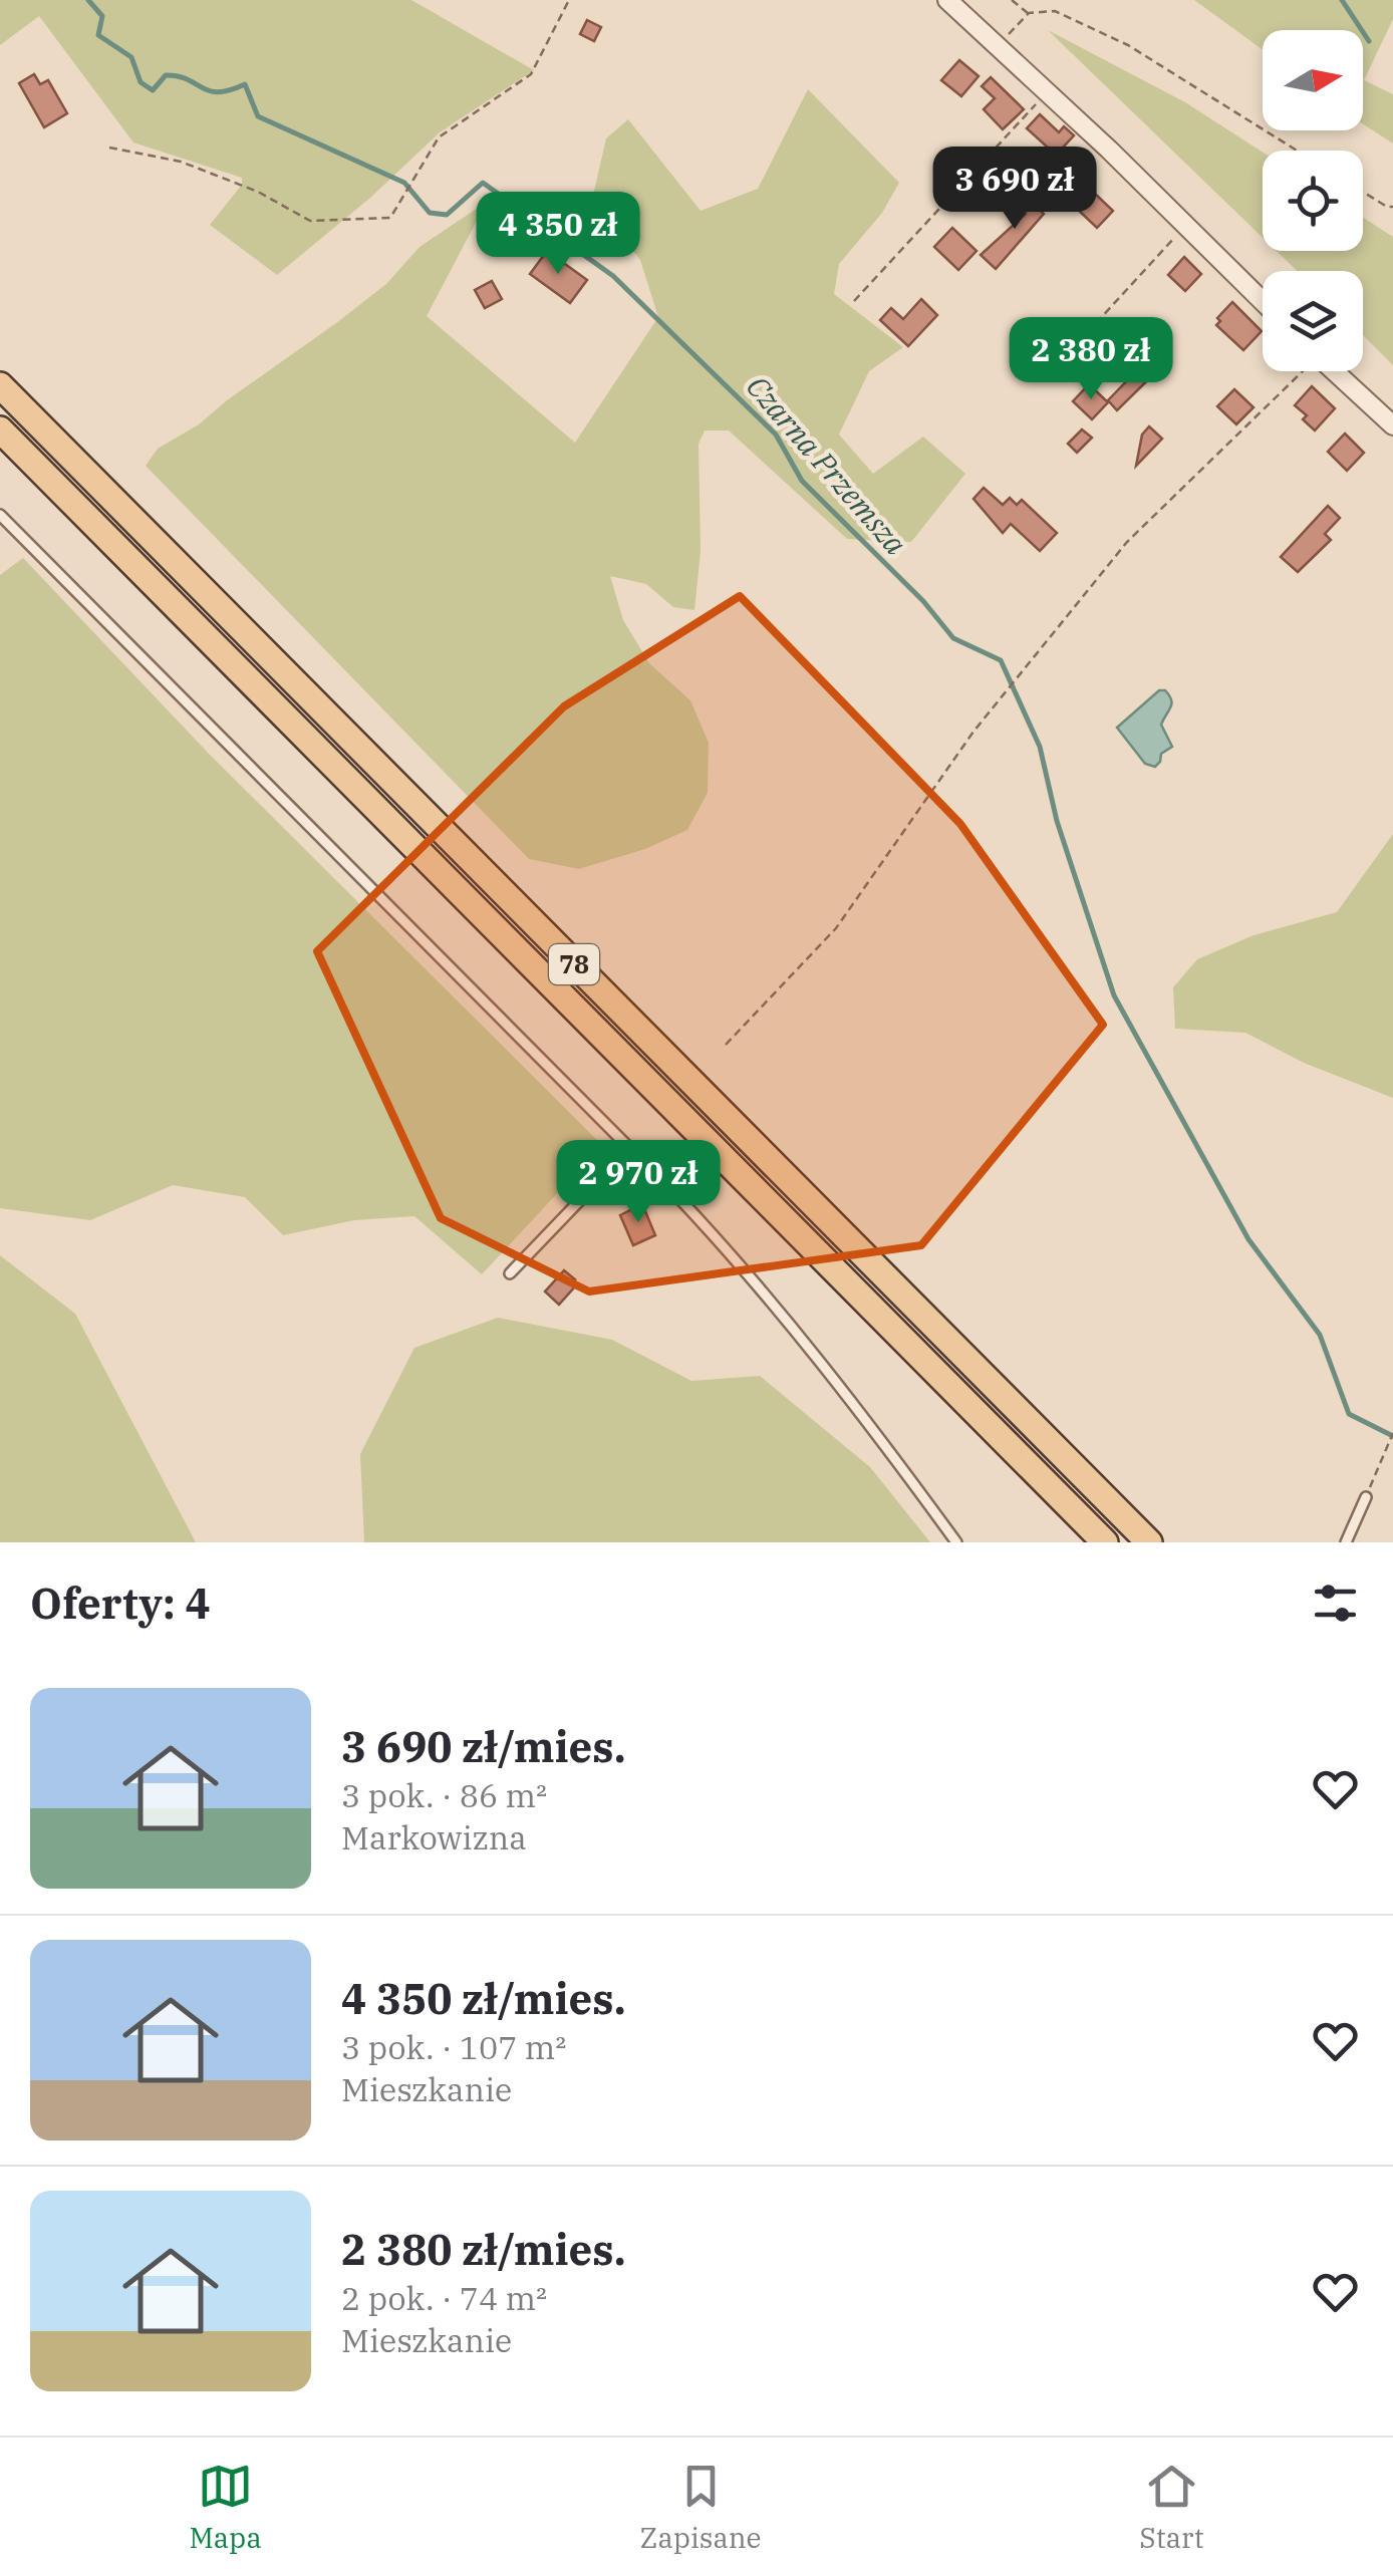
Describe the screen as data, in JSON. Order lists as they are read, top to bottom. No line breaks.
{"streets":{"main road":["78"]},"water":["Czarna Przemsza"],"north":"right","page":{"price":["3 690 zł","4 350 zł","2 380 zł","2 970 zł"],"heading":"Oferty: 4","list":[{"name":"3 690 zł/mies.","note":"3 pok. · 86 m² · Markowizna"},{"name":"4 350 zł/mies.","note":"3 pok. · 107 m² · Mieszkanie"},{"name":"2 380 zł/mies.","note":"2 pok. · 74 m² · Mieszkanie"}],"tabs":["Mapa","Zapisane","Start"]}}
